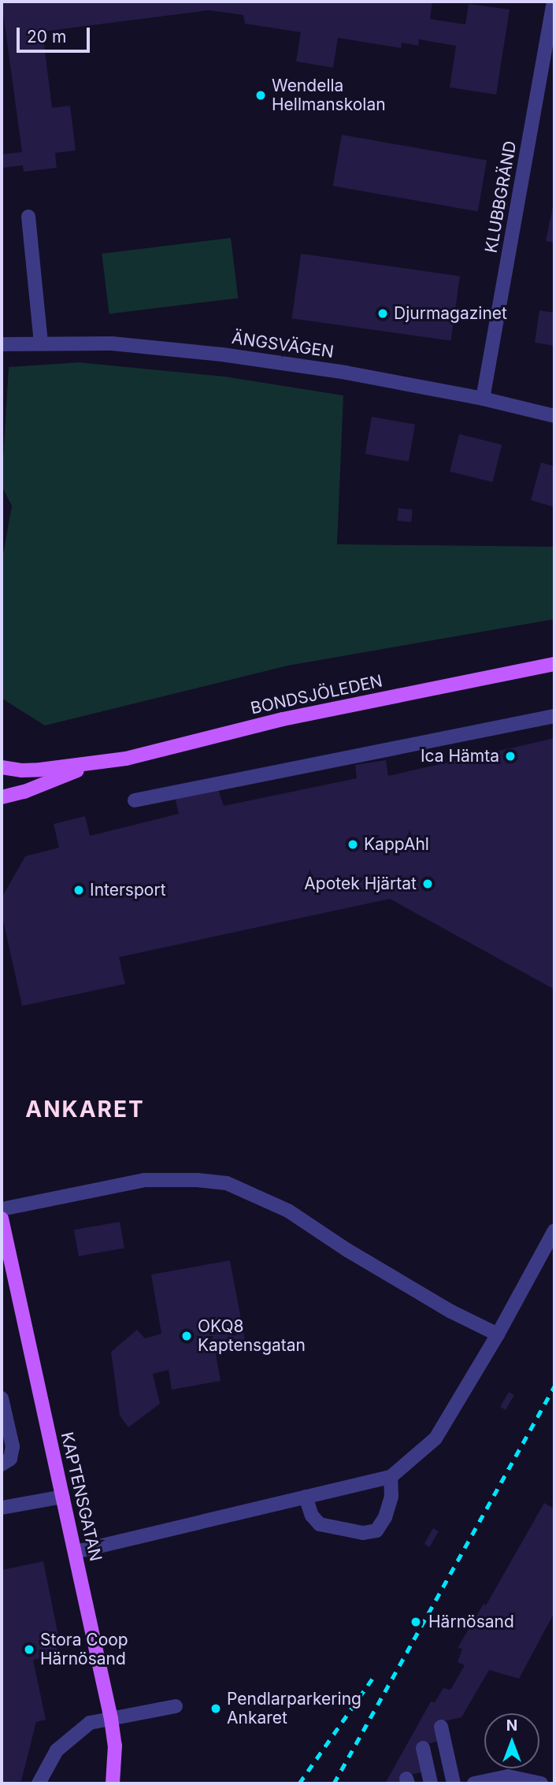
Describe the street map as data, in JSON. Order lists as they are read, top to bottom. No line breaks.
{"streets":{"main road":["BONDSJÖLEDEN","KAPTENSGATAN"],"street":["KLUBBGRÄND","ÄNGSVÄGEN"]},"crossings":[["KLUBBGRÄND","ÄNGSVÄGEN"]],"districts":["ANKARET"],"places":["Wendella Hellmanskolan","Djurmagazinet","Ica Hämta","KappAhl","Apotek Hjärtat","Intersport","OKQ8 Kaptensgatan","Härnösand","Stora Coop Härnösand","Pendlarparkering Ankaret"],"scale_bar":"20 m","north":"top"}
